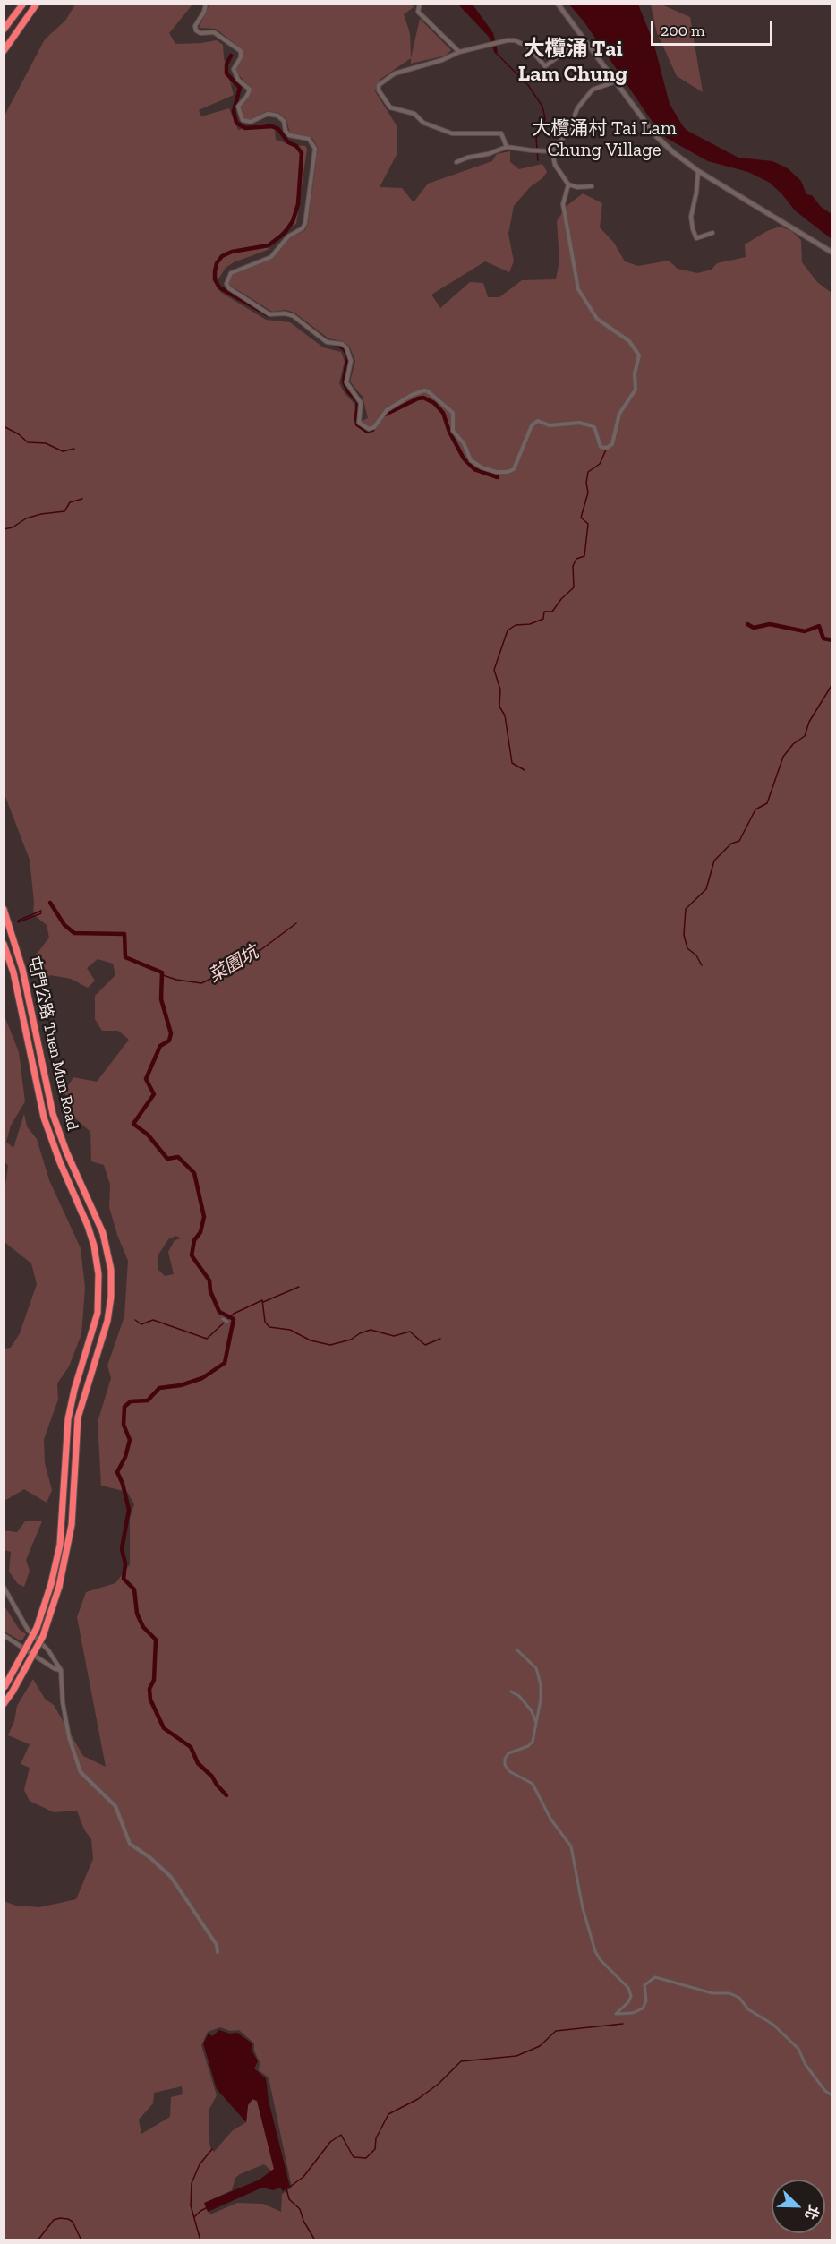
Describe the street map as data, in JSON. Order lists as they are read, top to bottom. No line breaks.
{"streets":{"highway":["屯門公路 Tuen Mun Road"]},"districts":["大欖涌 Tai Lam Chung","大欖涌村 Tai Lam Chung Village"],"water":["菜園坑"],"scale_bar":"200 m","north":"bottom right"}
